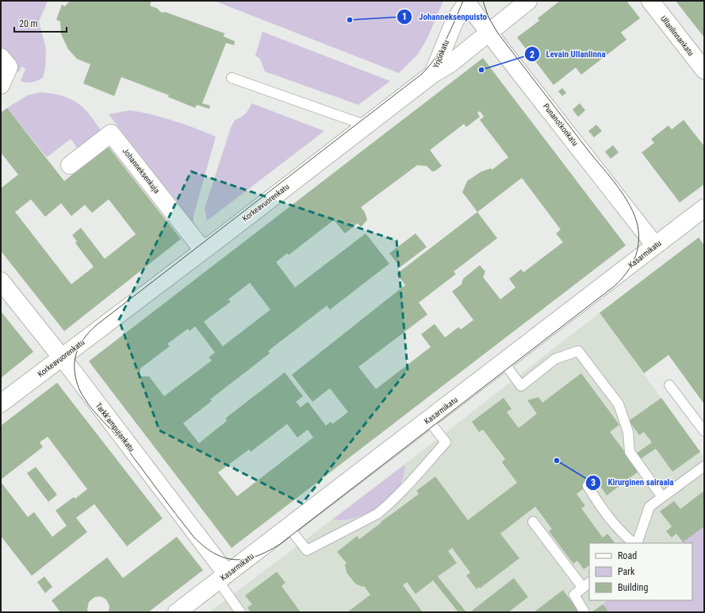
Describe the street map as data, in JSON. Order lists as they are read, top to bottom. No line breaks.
{"streets":{"street":["Ullanlinnankatu","Yrjönkatu","Punanotkonkatu","Johanneksenkuja","Korkeavuorenkatu","Kasarmikatu","Tarkk'ampujankatu"]},"crossings":[["Yrjönkatu","Punanotkonkatu"],["Yrjönkatu","Korkeavuorenkatu"],["Punanotkonkatu","Korkeavuorenkatu"],["Punanotkonkatu","Kasarmikatu"],["Johanneksenkuja","Korkeavuorenkatu"],["Korkeavuorenkatu","Tarkk'ampujankatu"],["Kasarmikatu","Tarkk'ampujankatu"]],"places":["Johanneksenpuisto","Levain Ullanlinna","Kirurginen sairaala"],"legend":["Road","Park","Building"],"scale_bar":"20 m"}
